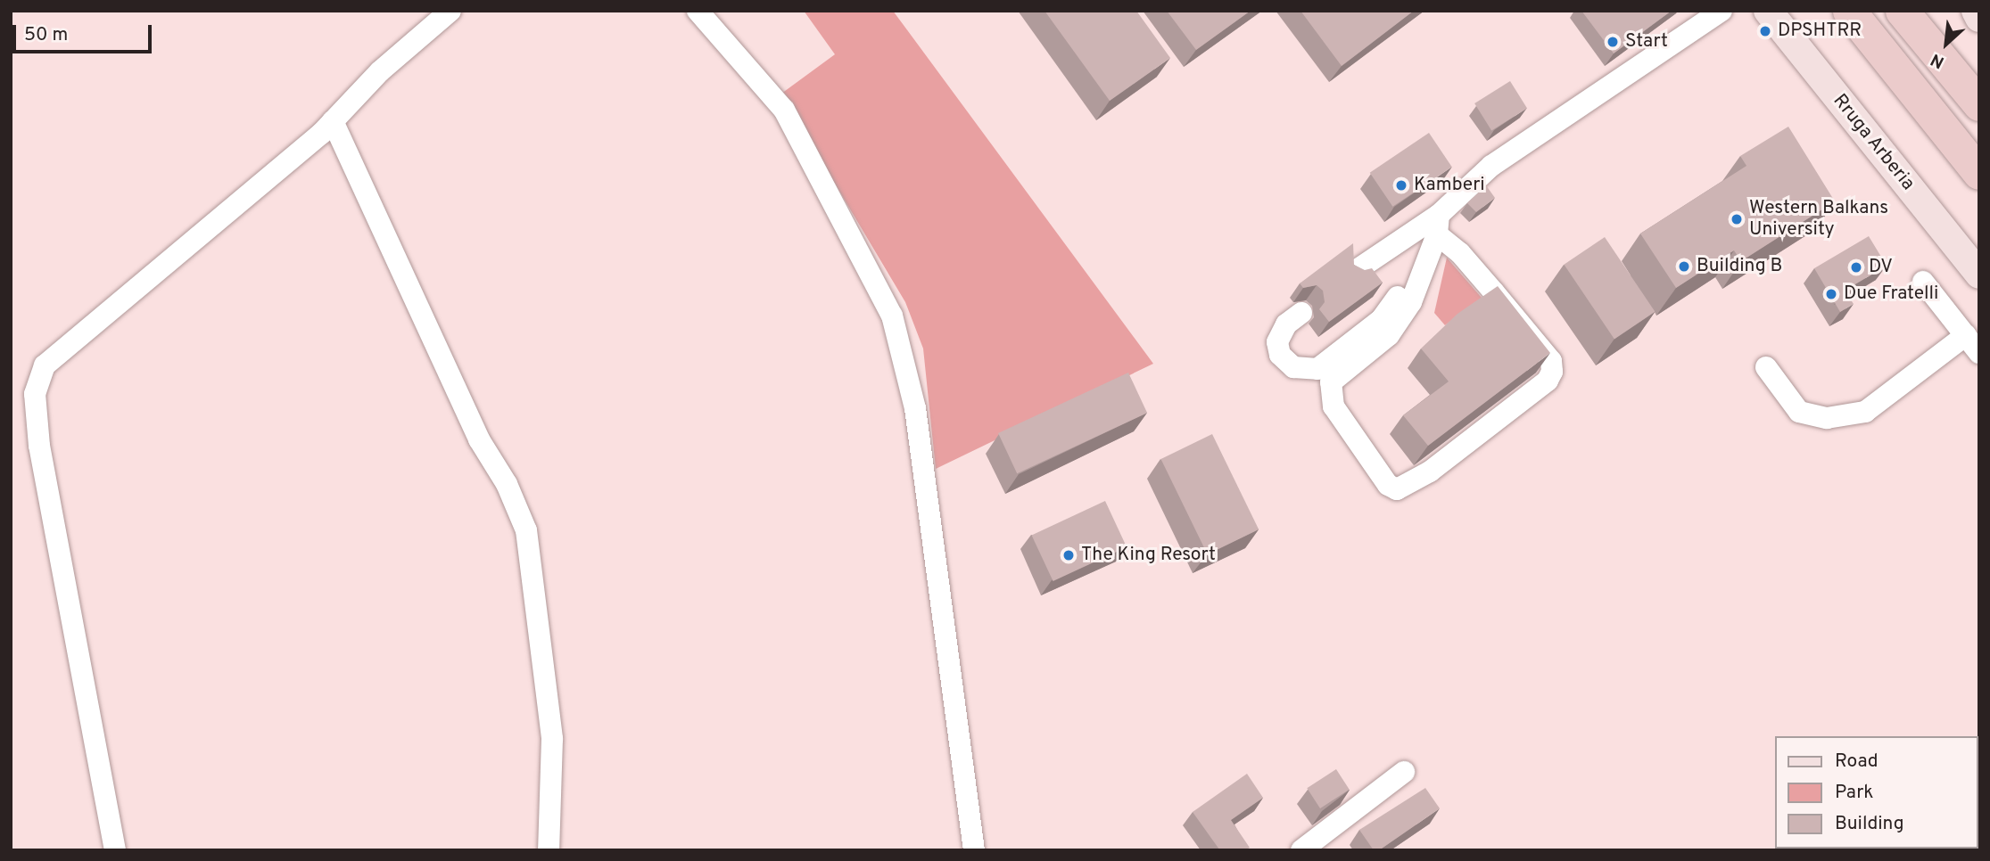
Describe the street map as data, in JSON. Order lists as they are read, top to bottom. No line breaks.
{"streets":{"main road":["Rruga Arberia"]},"places":["DPSHTRR","Start","Kamberi","Western Balkans University","Building B","DV","Due Fratelli","The King Resort"],"legend":["Road","Park","Building"],"scale_bar":"50 m","north":"bottom left"}
